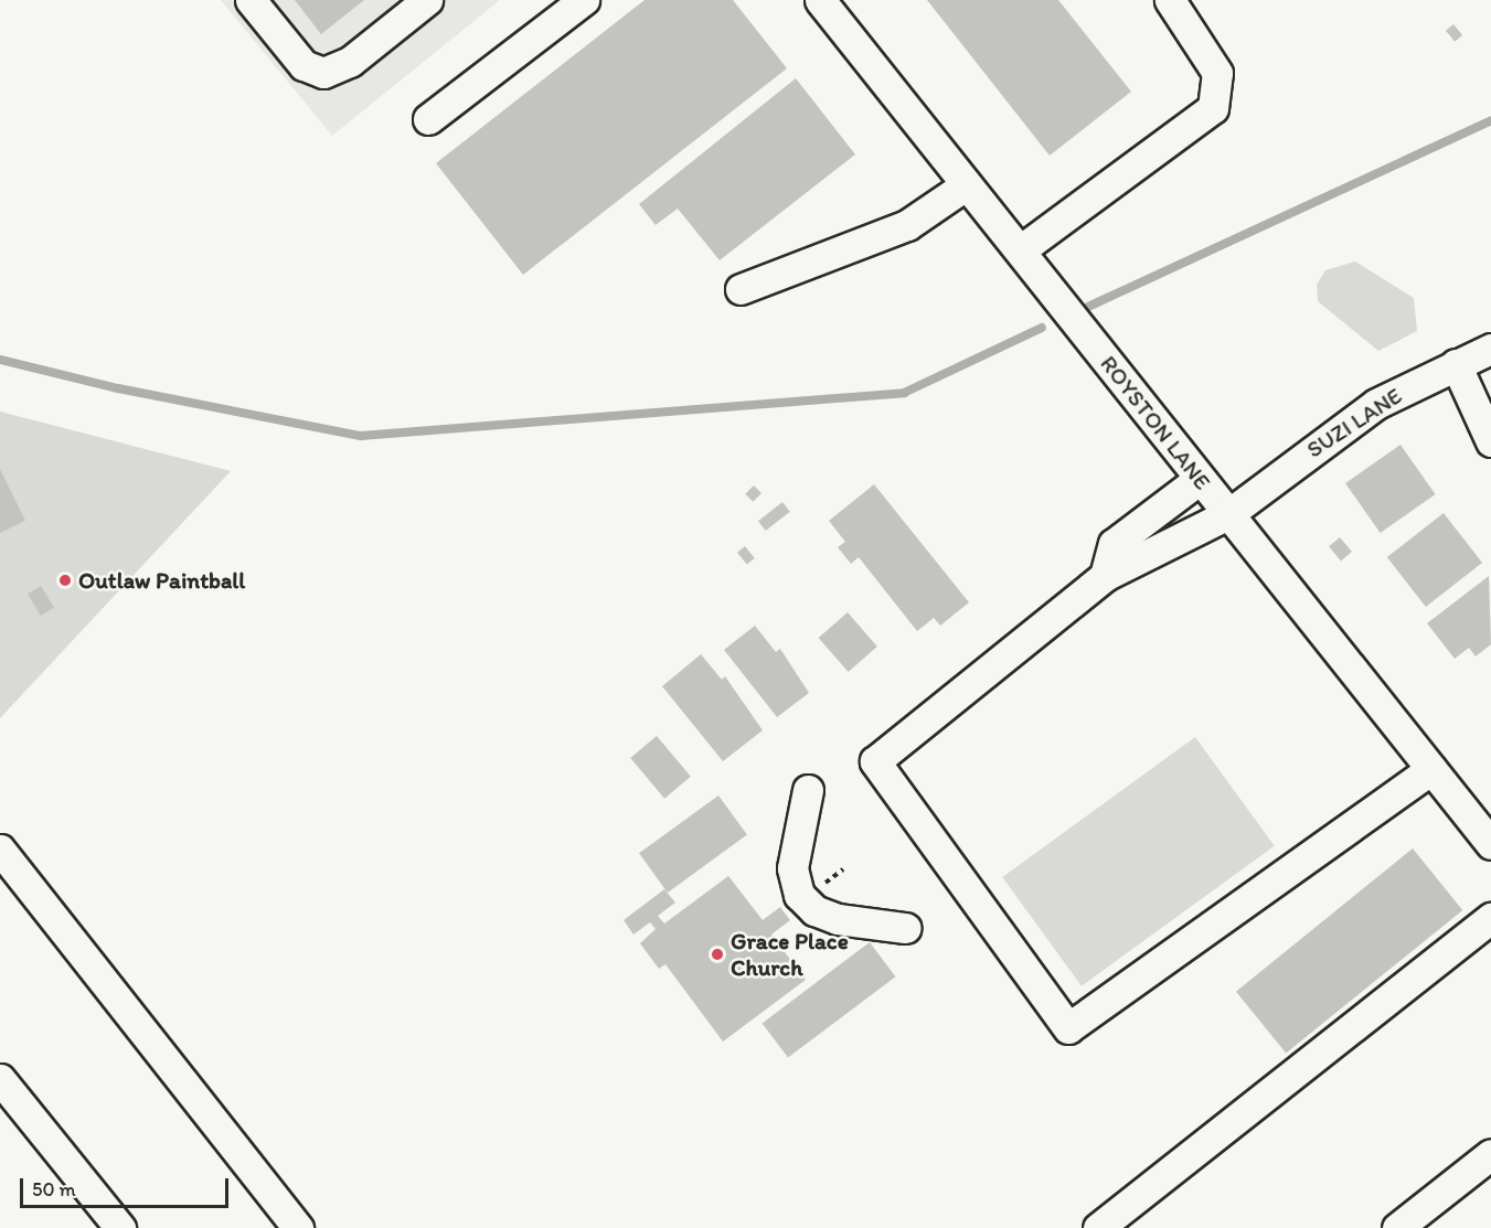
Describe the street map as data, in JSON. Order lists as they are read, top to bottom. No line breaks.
{"streets":{"street":["ROYSTON LANE","SUZI LANE"]},"crossings":[["ROYSTON LANE","SUZI LANE"]],"places":["Outlaw Paintball","Grace Place Church"],"scale_bar":"50 m"}
